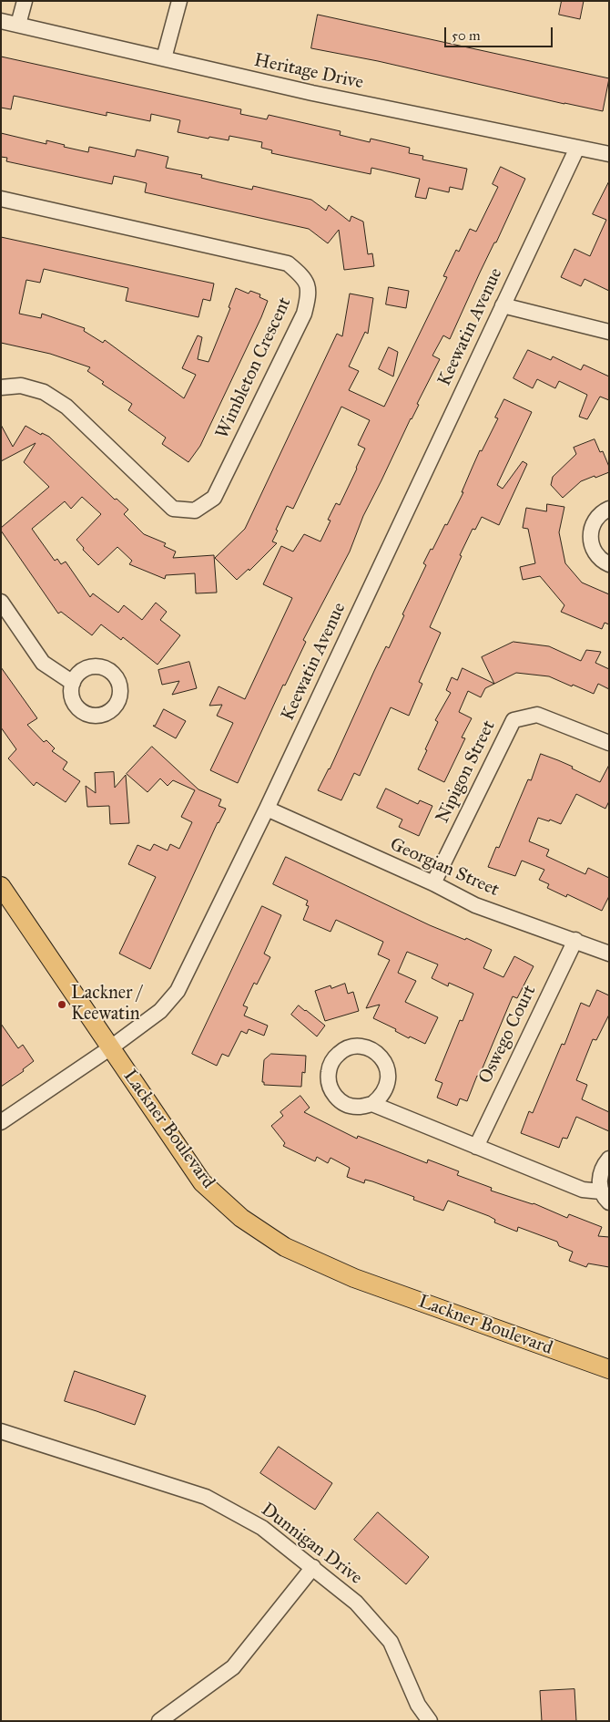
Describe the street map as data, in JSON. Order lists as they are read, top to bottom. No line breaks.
{"streets":{"main road":["Lackner Boulevard"],"street":["Heritage Drive","Keewatin Avenue","Wimbleton Crescent","Nipigon Street","Georgian Street","Oswego Court","Dunnigan Drive"]},"crossings":[["Heritage Drive","Keewatin Avenue"],["Keewatin Avenue","Georgian Street"],["Keewatin Avenue","Lackner Boulevard"],["Nipigon Street","Georgian Street"],["Georgian Street","Oswego Court"]],"places":["Lackner / Keewatin"],"scale_bar":"50 m"}
